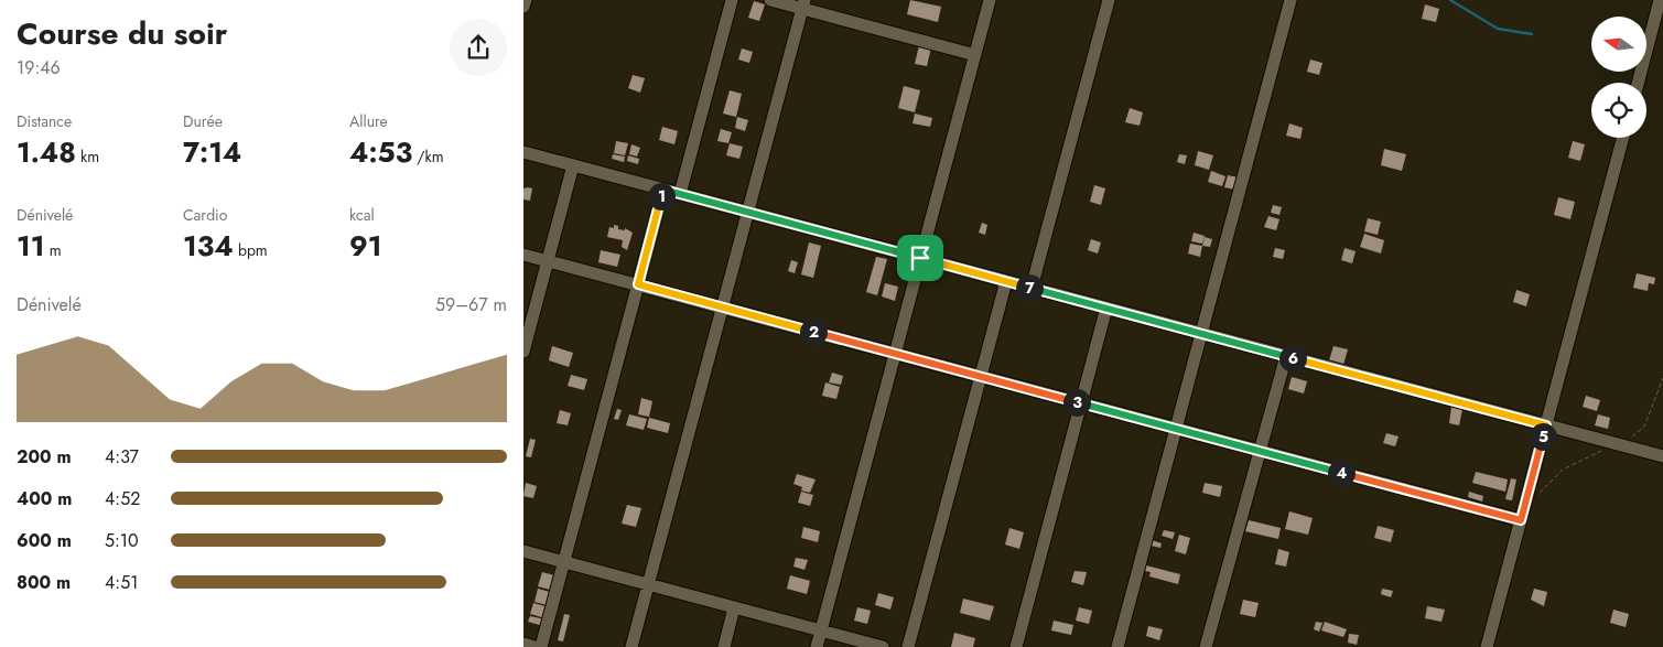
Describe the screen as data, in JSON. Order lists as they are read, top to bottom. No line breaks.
{"north":"left","page":{"heading":["Course du soir","19:46"],"stats":[["Distance","1.48 km"],["Durée","7:14"],["Allure","4:53 /km"],["Dénivelé","11 m"],["Cardio","134 bpm"],["kcal","91"]],"pins":["1","7","2","6","3","5","4"],"chart":["Dénivelé","59–67 m"],"list":[{"name":"200 m","note":"4:37"},{"name":"400 m","note":"4:52"},{"name":"600 m","note":"5:10"},{"name":"800 m","note":"4:51"}]}}
